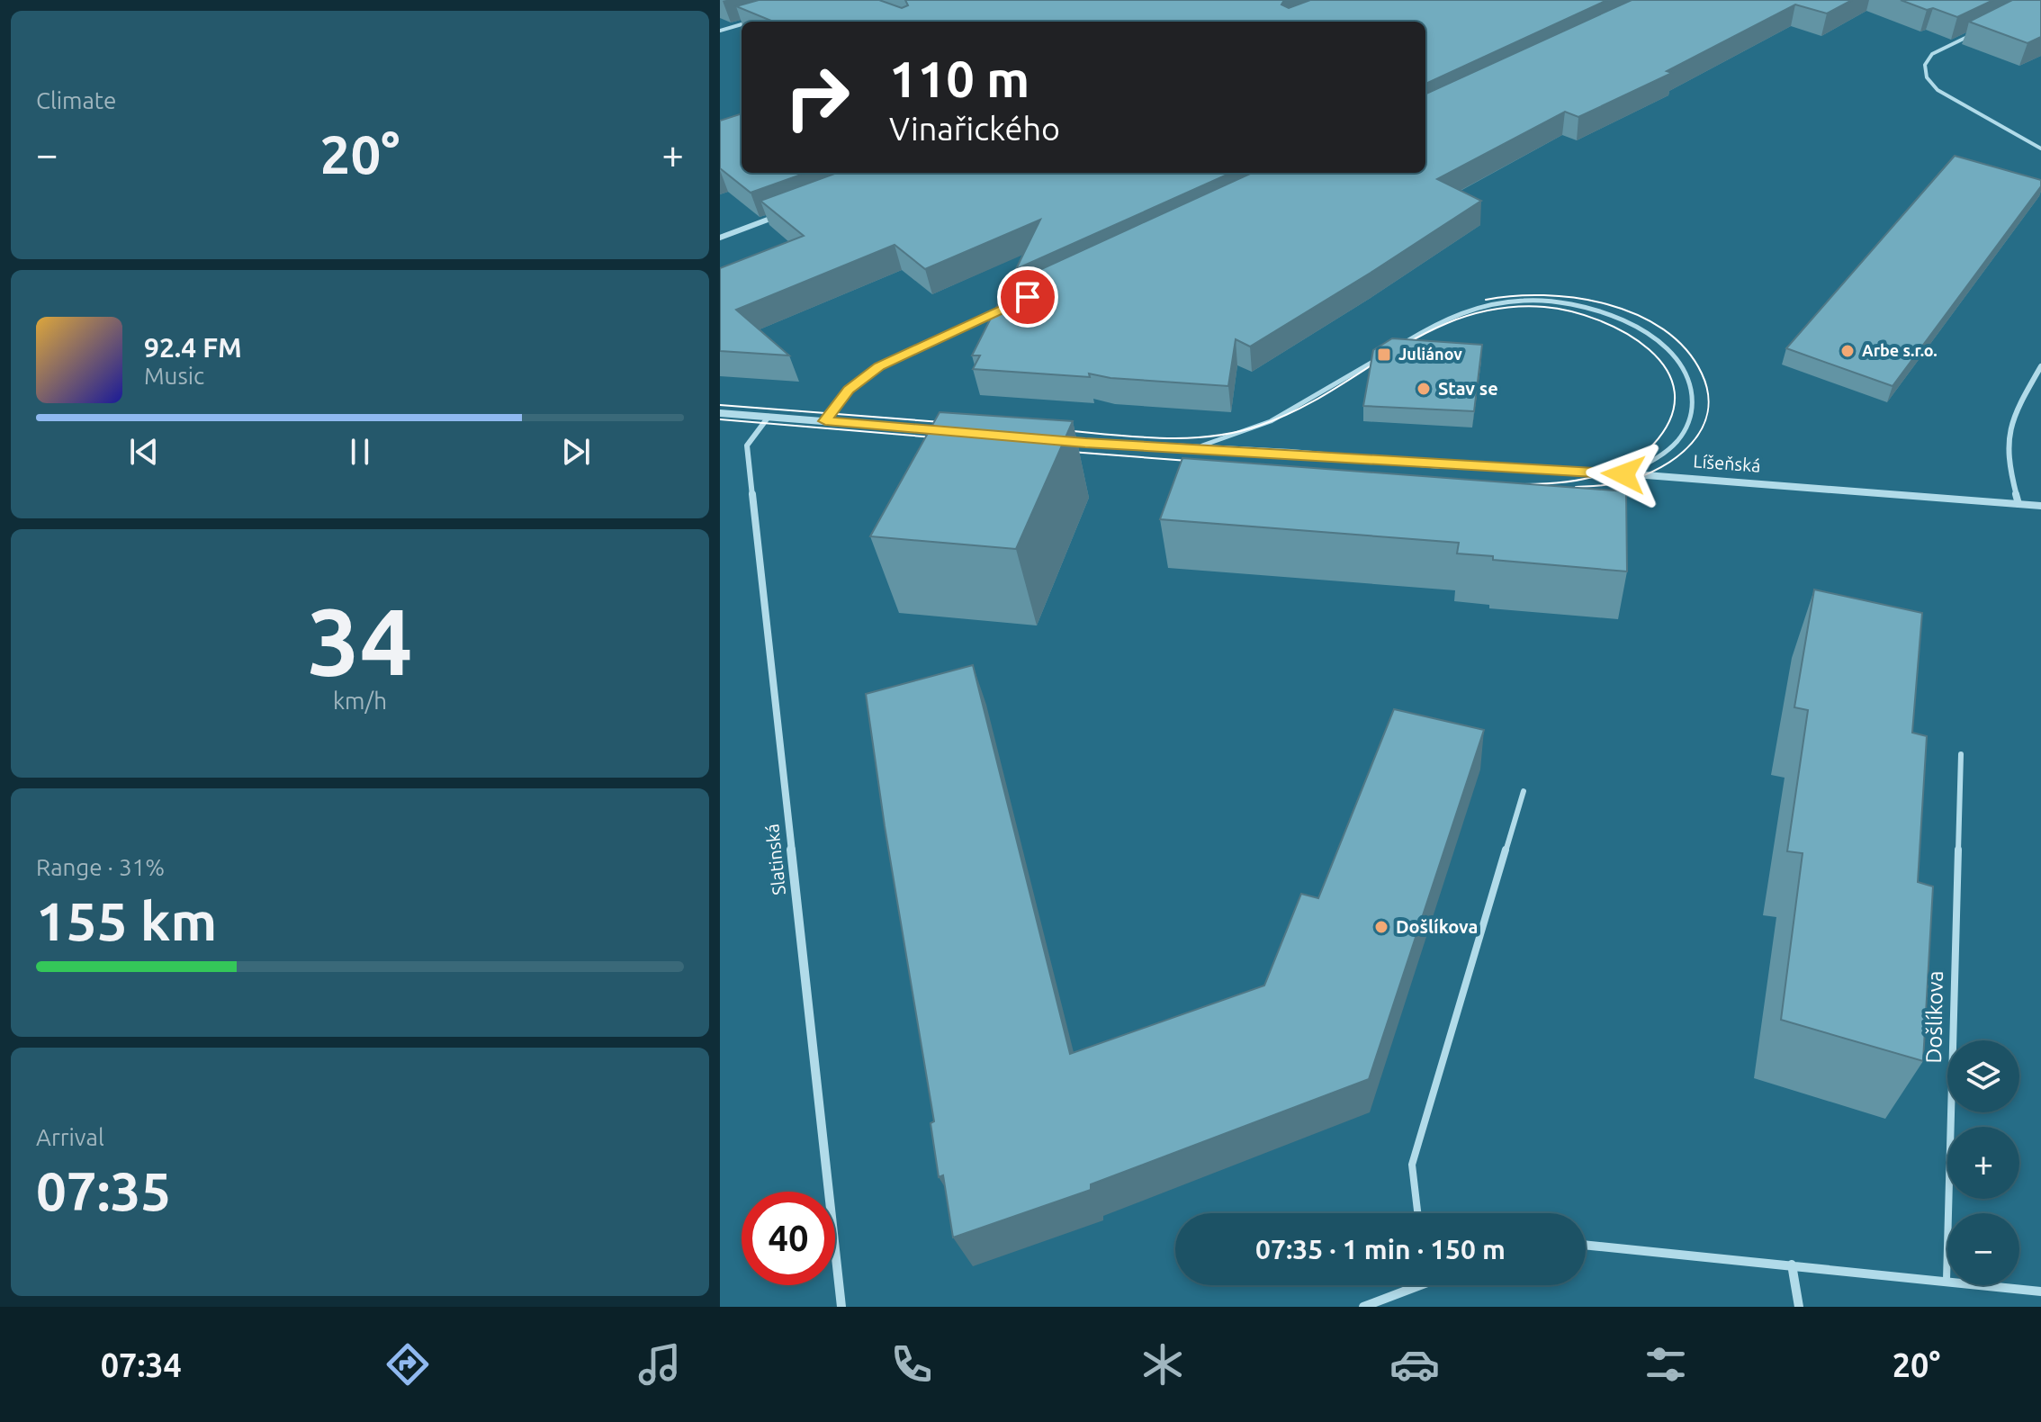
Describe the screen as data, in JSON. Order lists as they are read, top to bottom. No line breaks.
{"streets":{"street":["Líšeňská","Slatinská"],"lane":["Došlíkova"]},"places":{"other":["Arbe s.r.o.","Stav se","Došlíkova"],"transit":["Juliánov"]},"page":{"tile":["Climate",["34","km/h"],["Range · 31%","155 km"],["Arrival","07:35"]],"turn":["110 m","Vinařického"],"heat":["−","20°","+"],"song":["92.4 FM","Music"],"map_buttons":["+","−"],"limit":"40","trip":"07:35 · 1 min · 150 m","tabs":["07:34","20°"]}}
